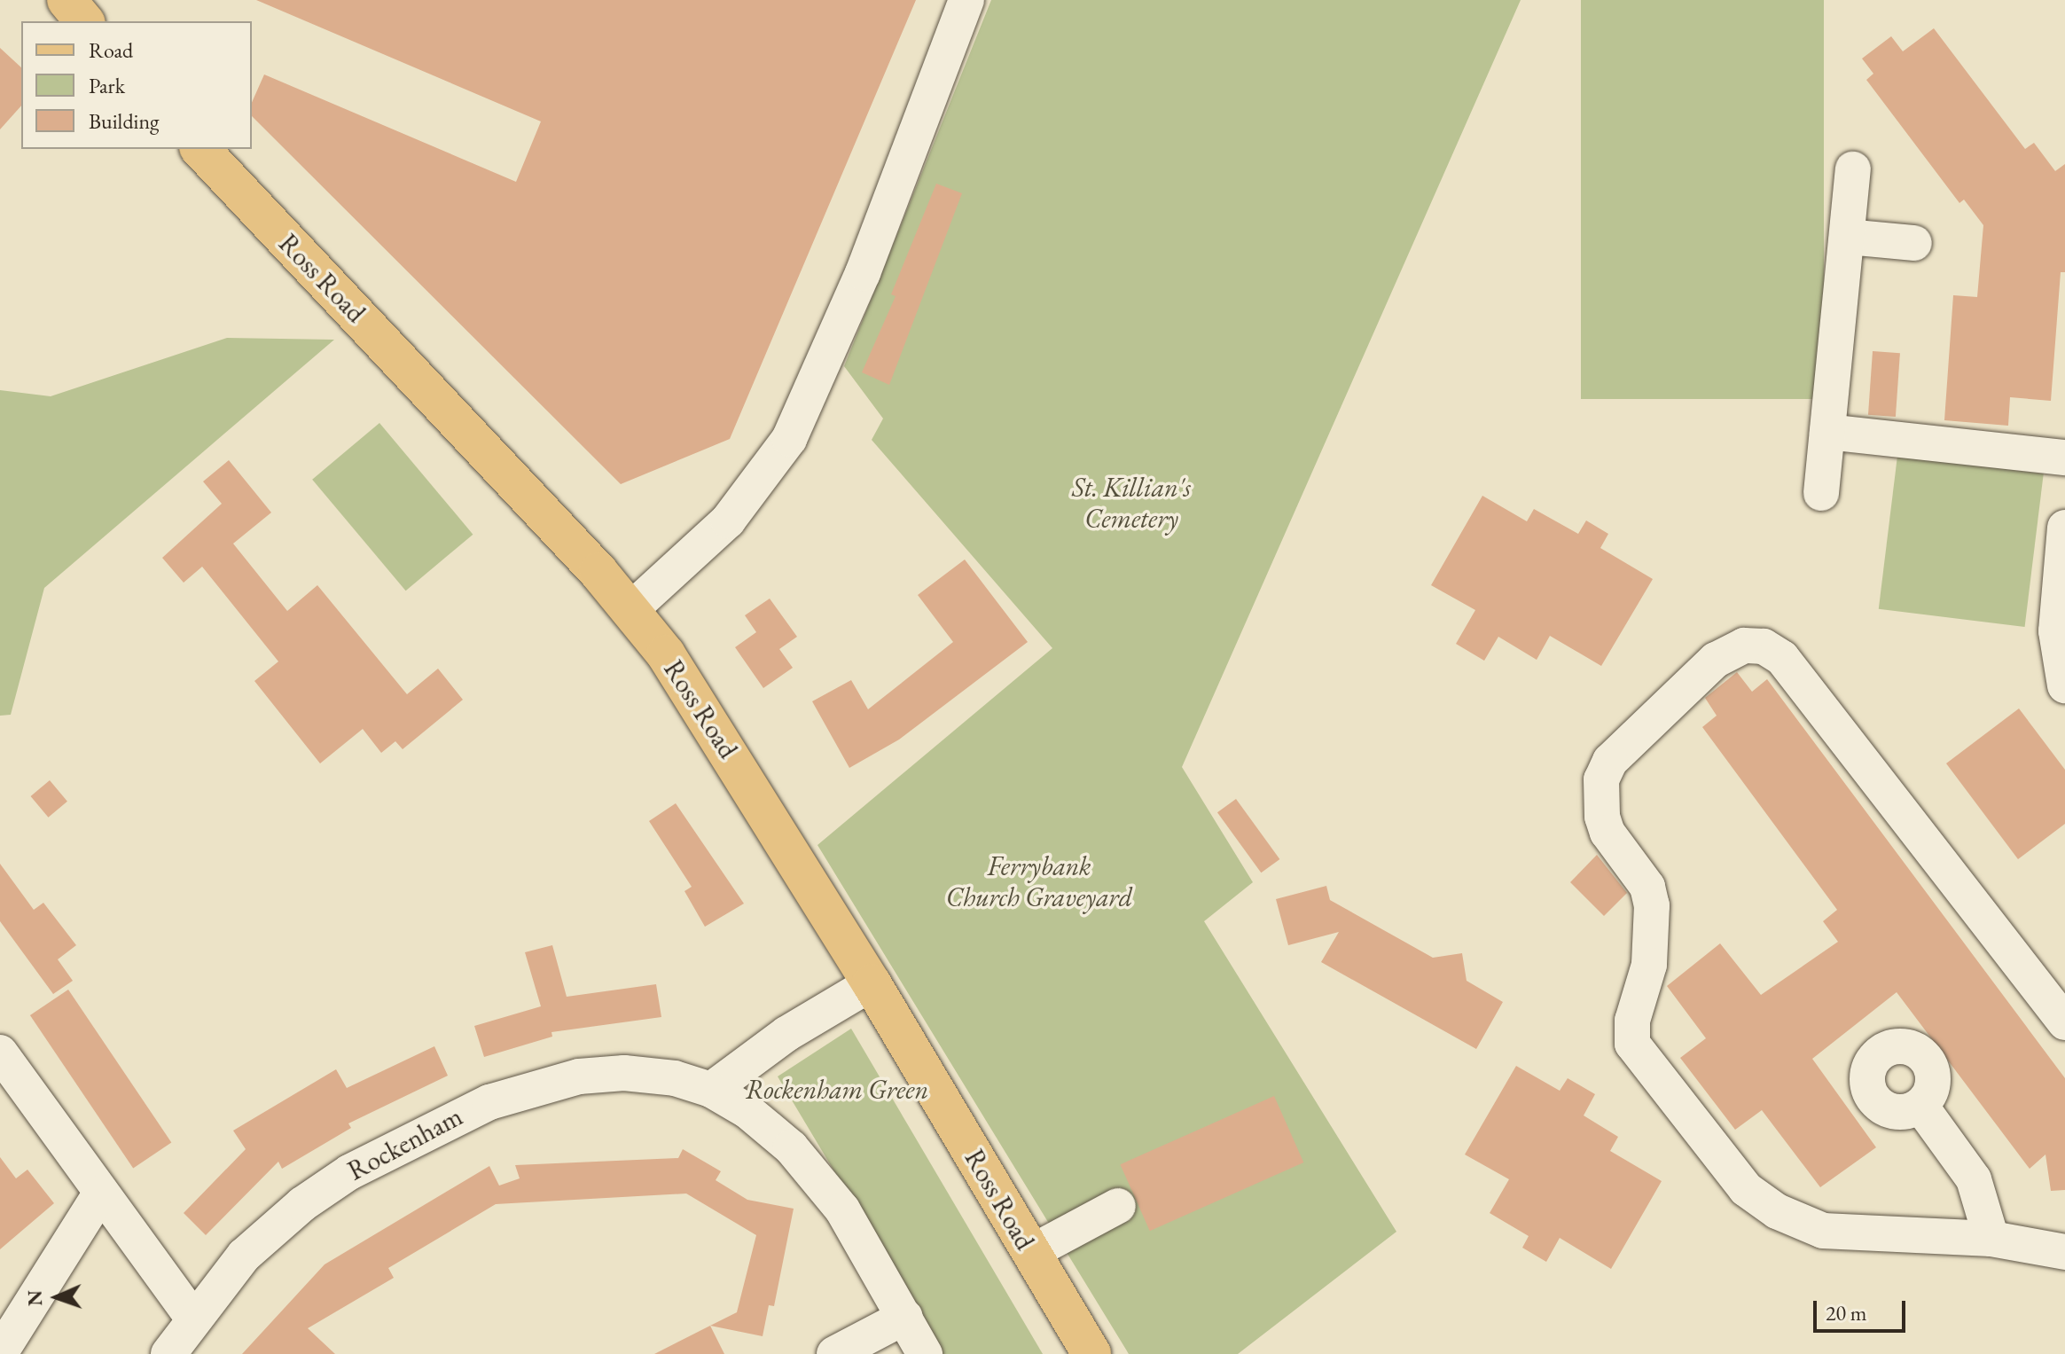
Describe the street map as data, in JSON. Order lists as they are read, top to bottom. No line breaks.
{"streets":{"main road":["Ross Road"],"street":["Rockenham"]},"parks":["St. Killian's Cemetery","Ferrybank Church Graveyard","Rockenham Green"],"legend":["Road","Park","Building"],"scale_bar":"20 m","north":"left"}
